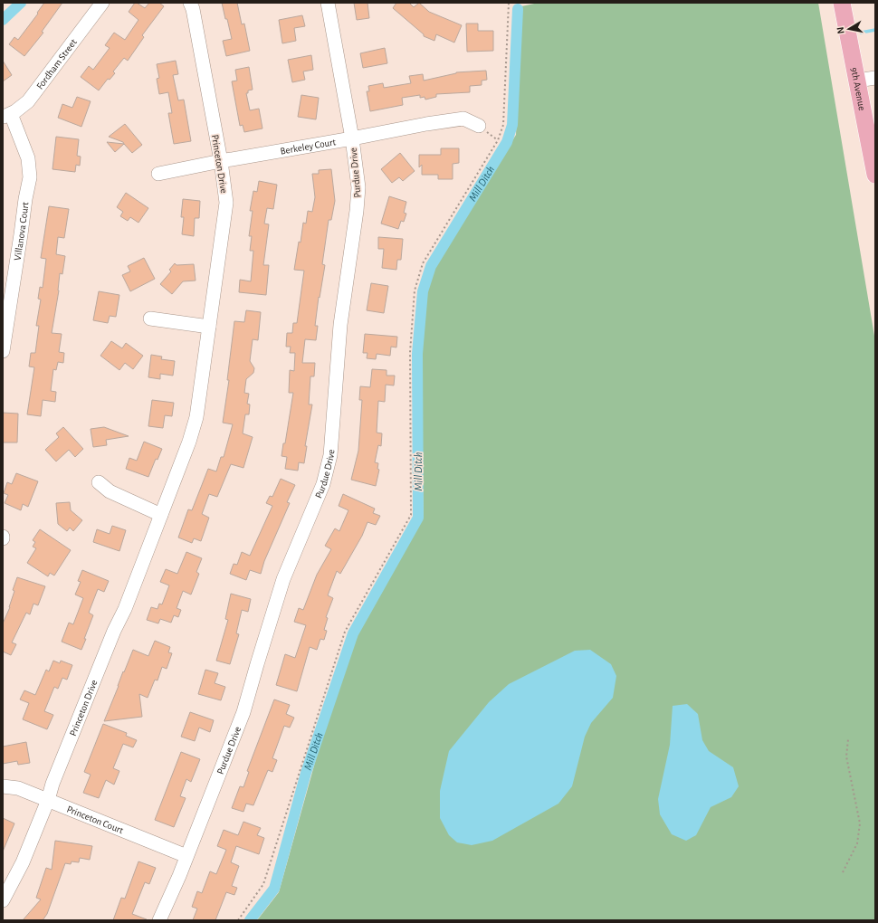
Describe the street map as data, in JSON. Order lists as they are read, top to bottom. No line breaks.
{"streets":{"main road":["9th Avenue"],"street":["Fordham Street","Berkeley Court","Princeton Drive","Purdue Drive","Villanova Court","Princeton Court"]},"crossings":[["Fordham Street","Villanova Court"],["Berkeley Court","Princeton Drive"],["Berkeley Court","Purdue Drive"],["Princeton Drive","Princeton Court"],["Purdue Drive","Princeton Court"]],"water":["Mill Ditch"],"north":"left"}
